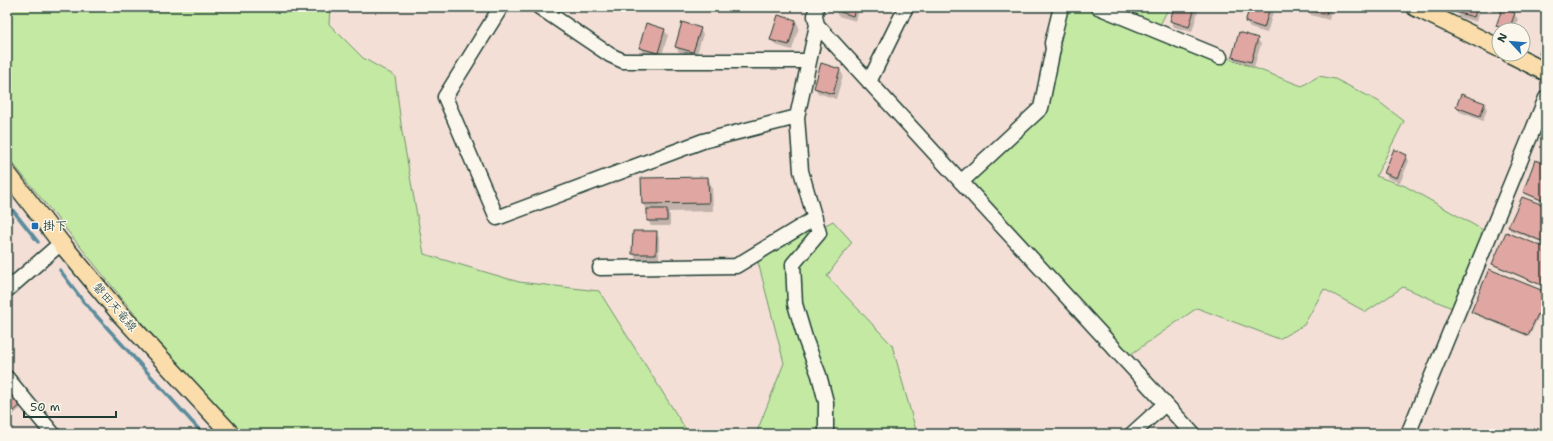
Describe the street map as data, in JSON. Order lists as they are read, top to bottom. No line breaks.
{"streets":{"main road":["磐田天竜線"]},"places":{"transit":["掛下"]},"scale_bar":"50 m","north":"top left"}
